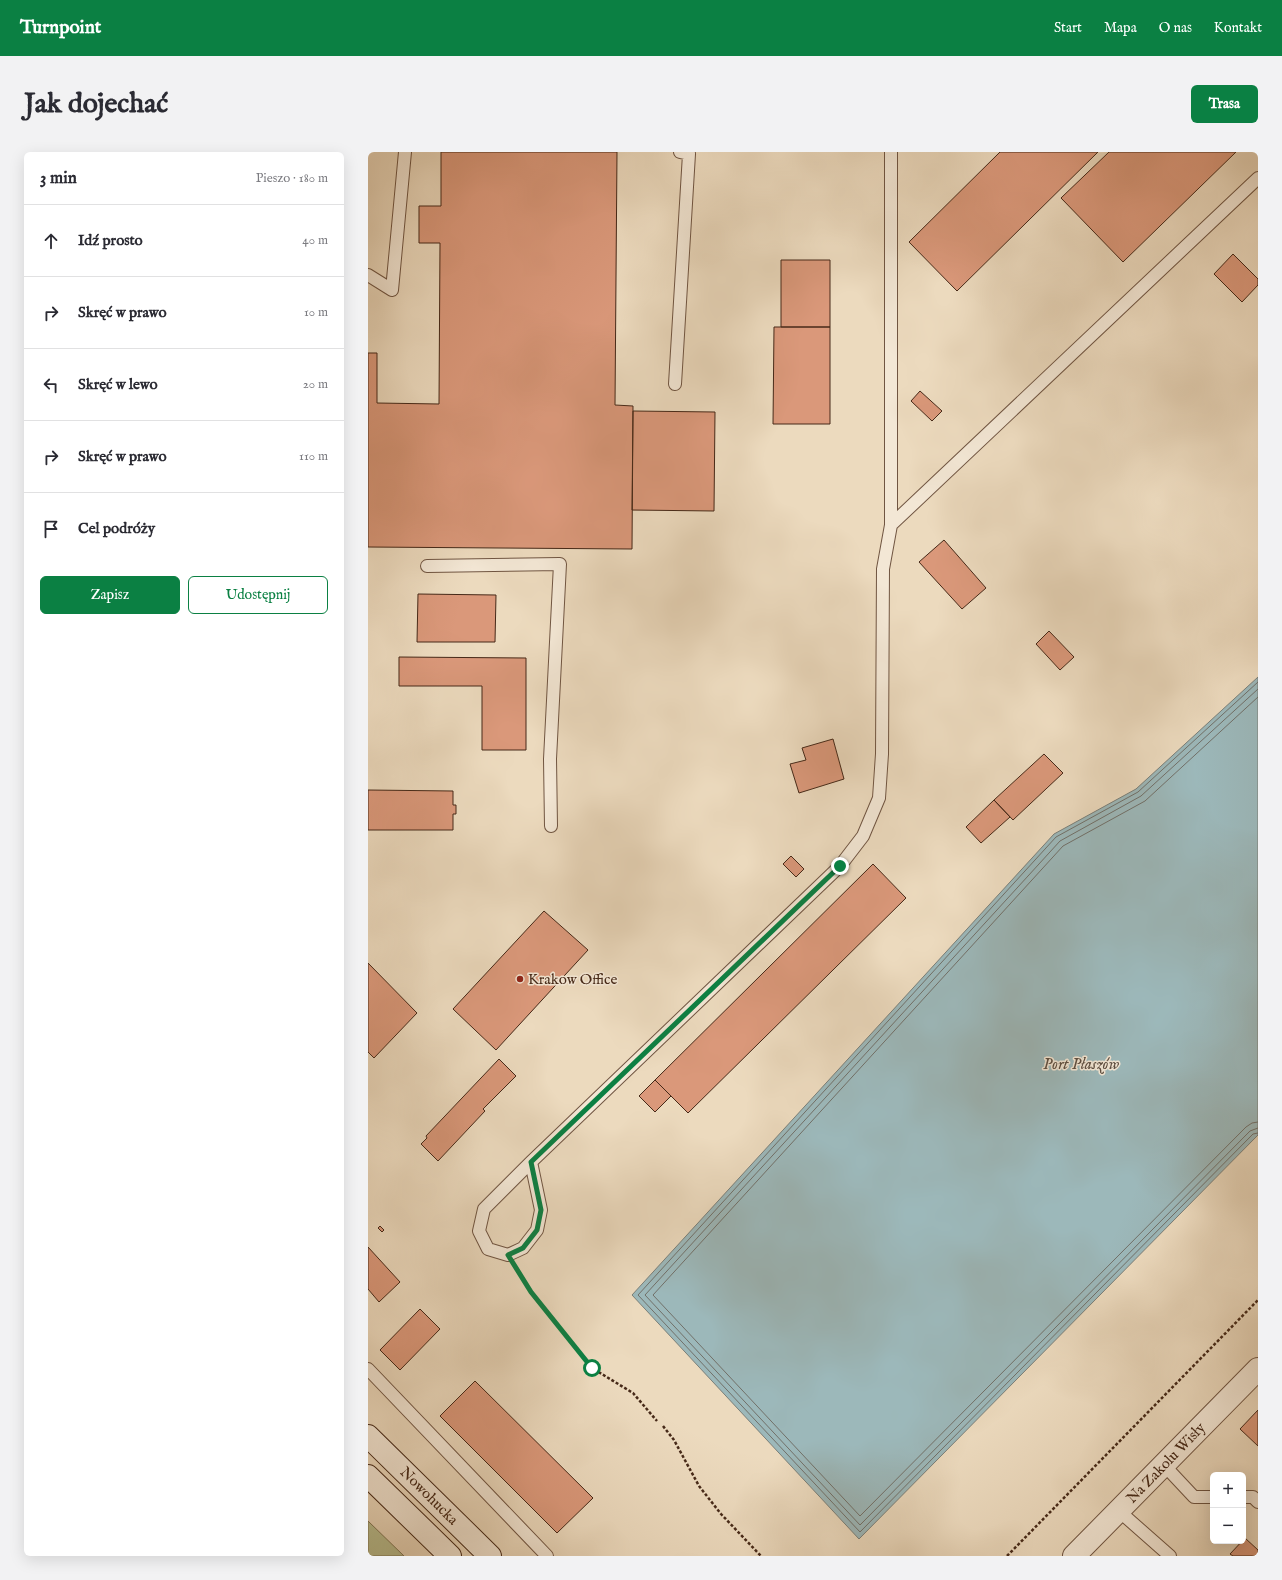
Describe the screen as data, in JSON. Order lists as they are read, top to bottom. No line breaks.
{"streets":{"main road":["Na Zakolu Wisły","Nowohucka"]},"water":["Port Płaszów"],"places":["Krakow Office"],"page":{"header":"Turnpoint","nav":["Start","Mapa","O nas","Kontakt"],"buttons":["Trasa",["Zapisz","Udostępnij"]],"title":"Jak dojechać","heading":["3 min","Pieszo · 180 m"],"list":[["Idź prosto","40 m"],["Skręć w prawo","10 m"],["Skręć w lewo","20 m"],["Skręć w prawo","110 m"],"Cel podróży"],"map_buttons":["+","−"]}}
